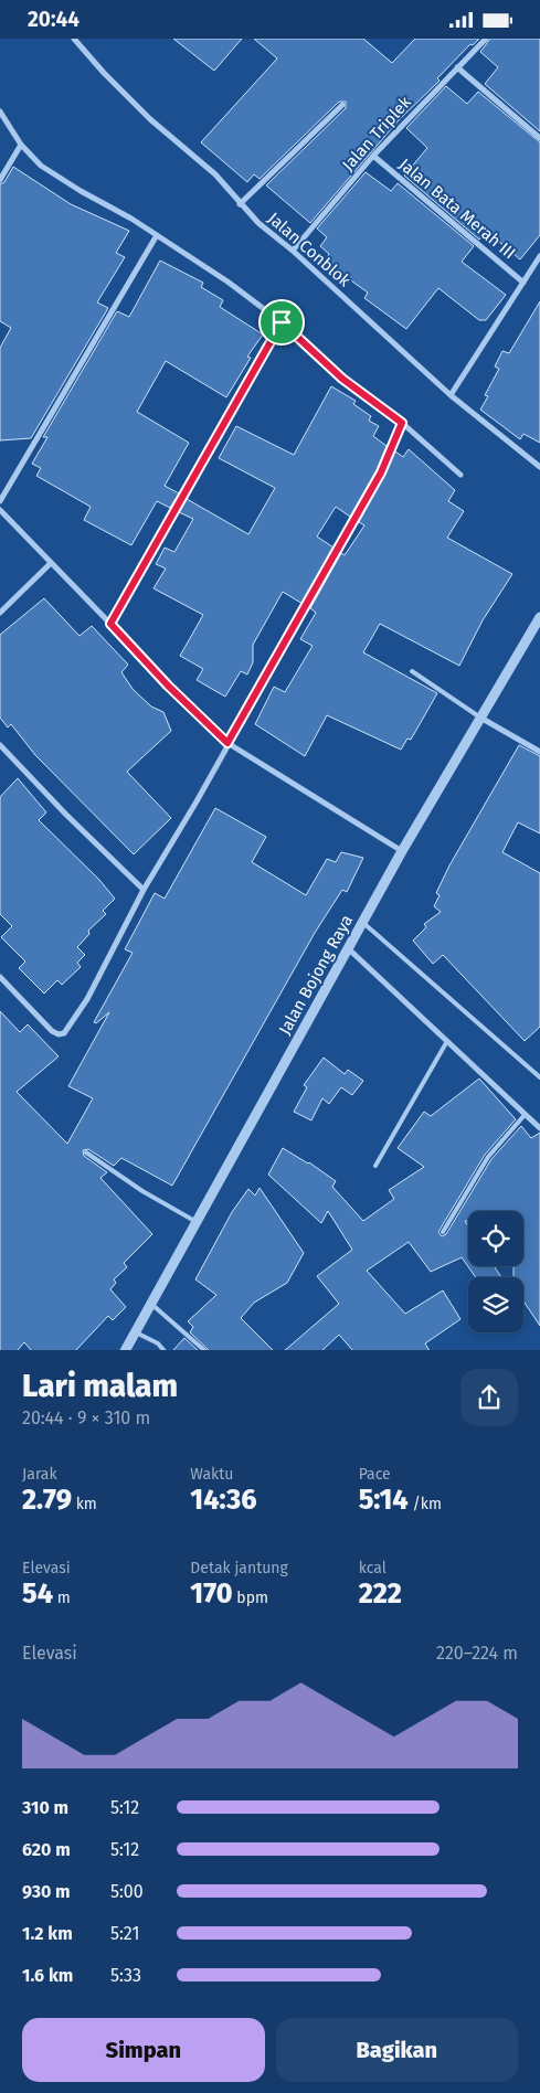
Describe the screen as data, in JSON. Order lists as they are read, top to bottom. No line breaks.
{"streets":{"street":["Jalan Triplek","Jalan Bata Merah III","Jalan Conblok","Jalan Bojong Raya"]},"crossings":[["Jalan Triplek","Jalan Bata Merah III"],["Jalan Triplek","Jalan Conblok"]],"page":{"status":"20:44","heading":["Lari malam","20:44 · 9 × 310 m"],"stats":[["Jarak","2.79 km"],["Waktu","14:36"],["Pace","5:14 /km"],["Elevasi","54 m"],["Detak jantung","170 bpm"],["kcal","222"]],"chart":["Elevasi","220–224 m"],"list":[{"name":"310 m","note":"5:12"},{"name":"620 m","note":"5:12"},{"name":"930 m","note":"5:00"},{"name":"1.2 km","note":"5:21"},{"name":"1.6 km","note":"5:33"}],"buttons":["Simpan","Bagikan"]}}
